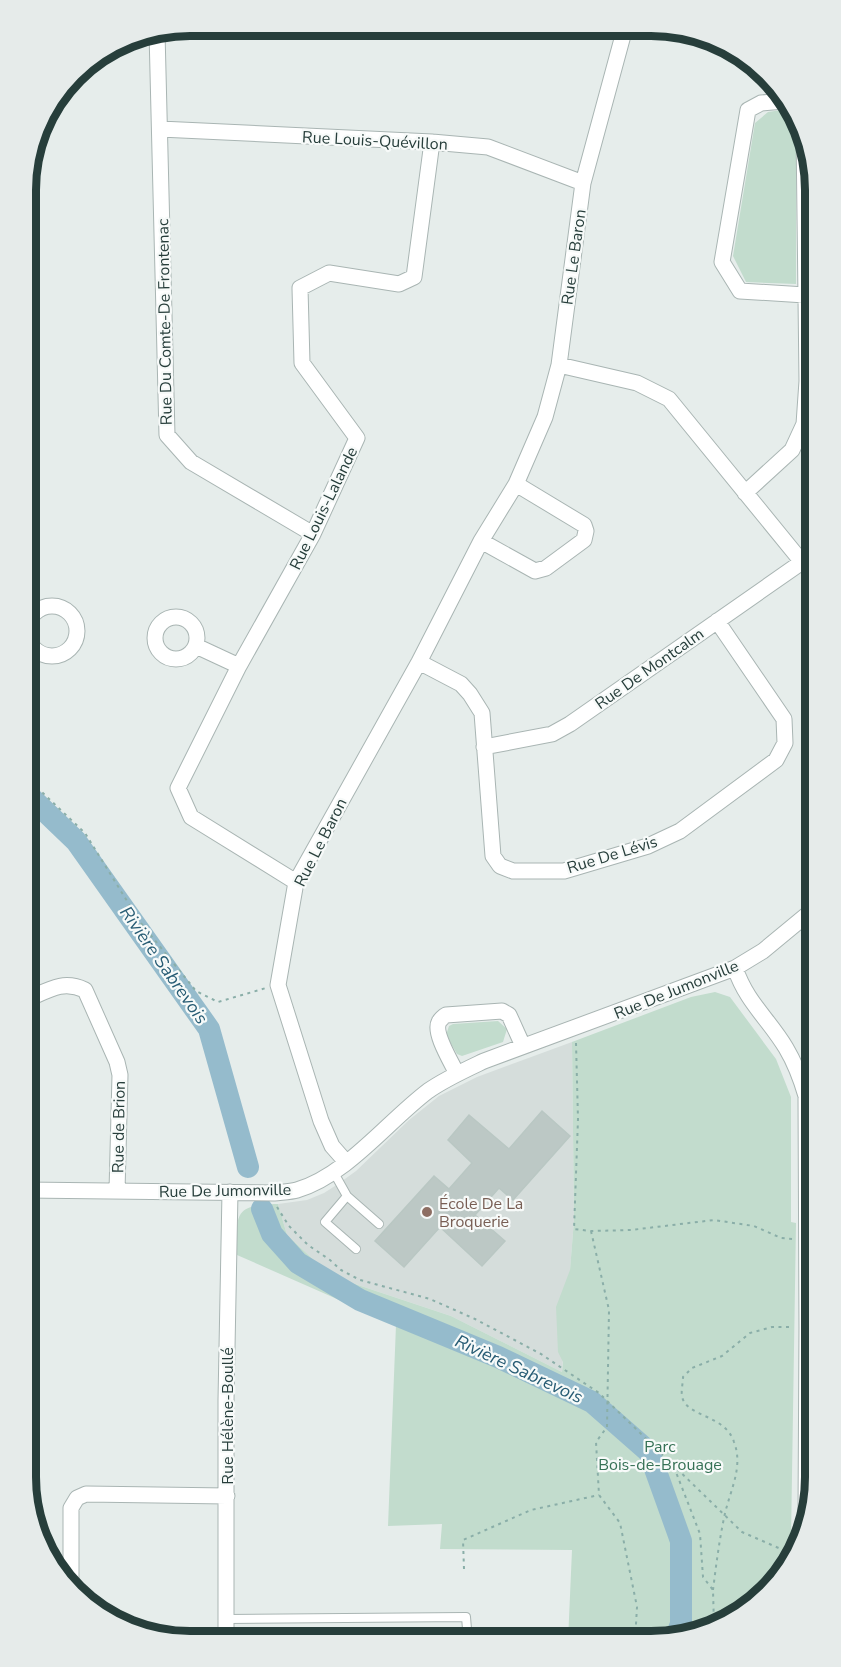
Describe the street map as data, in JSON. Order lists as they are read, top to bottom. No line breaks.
{"streets":{"street":["Rue Louis-Quévillon","Rue Le Baron","Rue Du Comte-De Frontenac","Rue Louis-Lalande","Rue De Montcalm","Rue De Lévis","Rue De Jumonville","Rue de Brion","Rue Hélène-Boullé"]},"crossings":[["Rue Louis-Quévillon","Rue Le Baron"],["Rue Louis-Quévillon","Rue Du Comte-De Frontenac"],["Rue Louis-Quévillon","Rue Louis-Lalande"],["Rue Le Baron","Rue Louis-Lalande"],["Rue Le Baron","Rue De Lévis"],["Rue Le Baron","Rue De Jumonville"],["Rue Du Comte-De Frontenac","Rue Louis-Lalande"],["Rue De Montcalm","Rue De Lévis"],["Rue De Jumonville","Rue de Brion"],["Rue De Jumonville","Rue Hélène-Boullé"]],"water":["Rivière Sabrevois"],"parks":["Parc Bois-de-Brouage"],"places":["École De La Broquerie"]}
